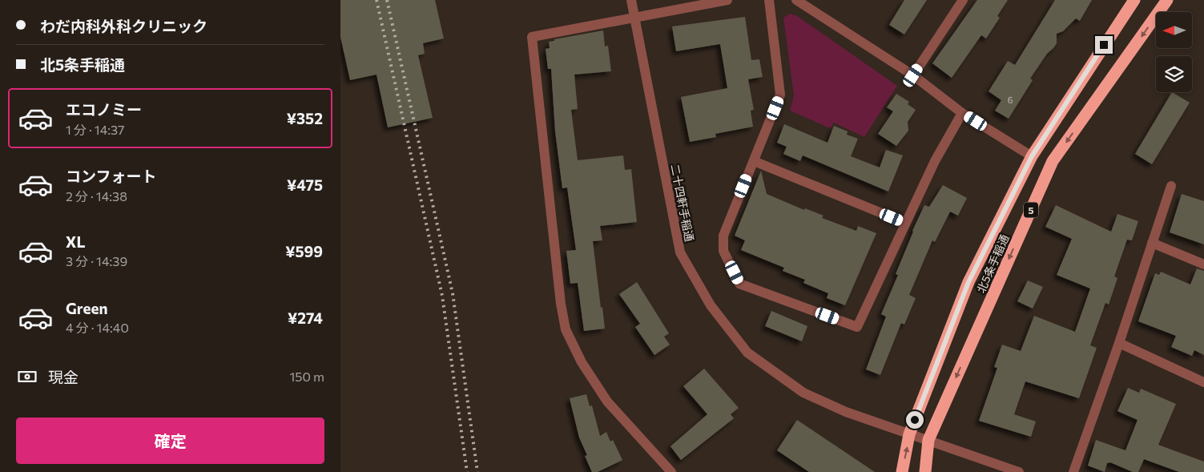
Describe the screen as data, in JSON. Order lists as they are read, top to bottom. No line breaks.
{"streets":{"highway":["5","北5条手稲通"],"street":["二十四軒手稲通"]},"crossings":[["二十四軒手稲通","北5条手稲通"]],"house_numbers":["6"],"north":"left","page":{"banner":["わだ内科外科クリニック","北5条手稲通"],"list":[{"name":"エコノミー","note":"1 分 · 14:37","value":"¥352"},{"name":"コンフォート","note":"2 分 · 14:38","value":"¥475"},{"name":"XL","note":"3 分 · 14:39","value":"¥599"},{"name":"Green","note":"4 分 · 14:40","value":"¥274"}],"pay":["現金","150 m"],"buttons":"確定"}}
